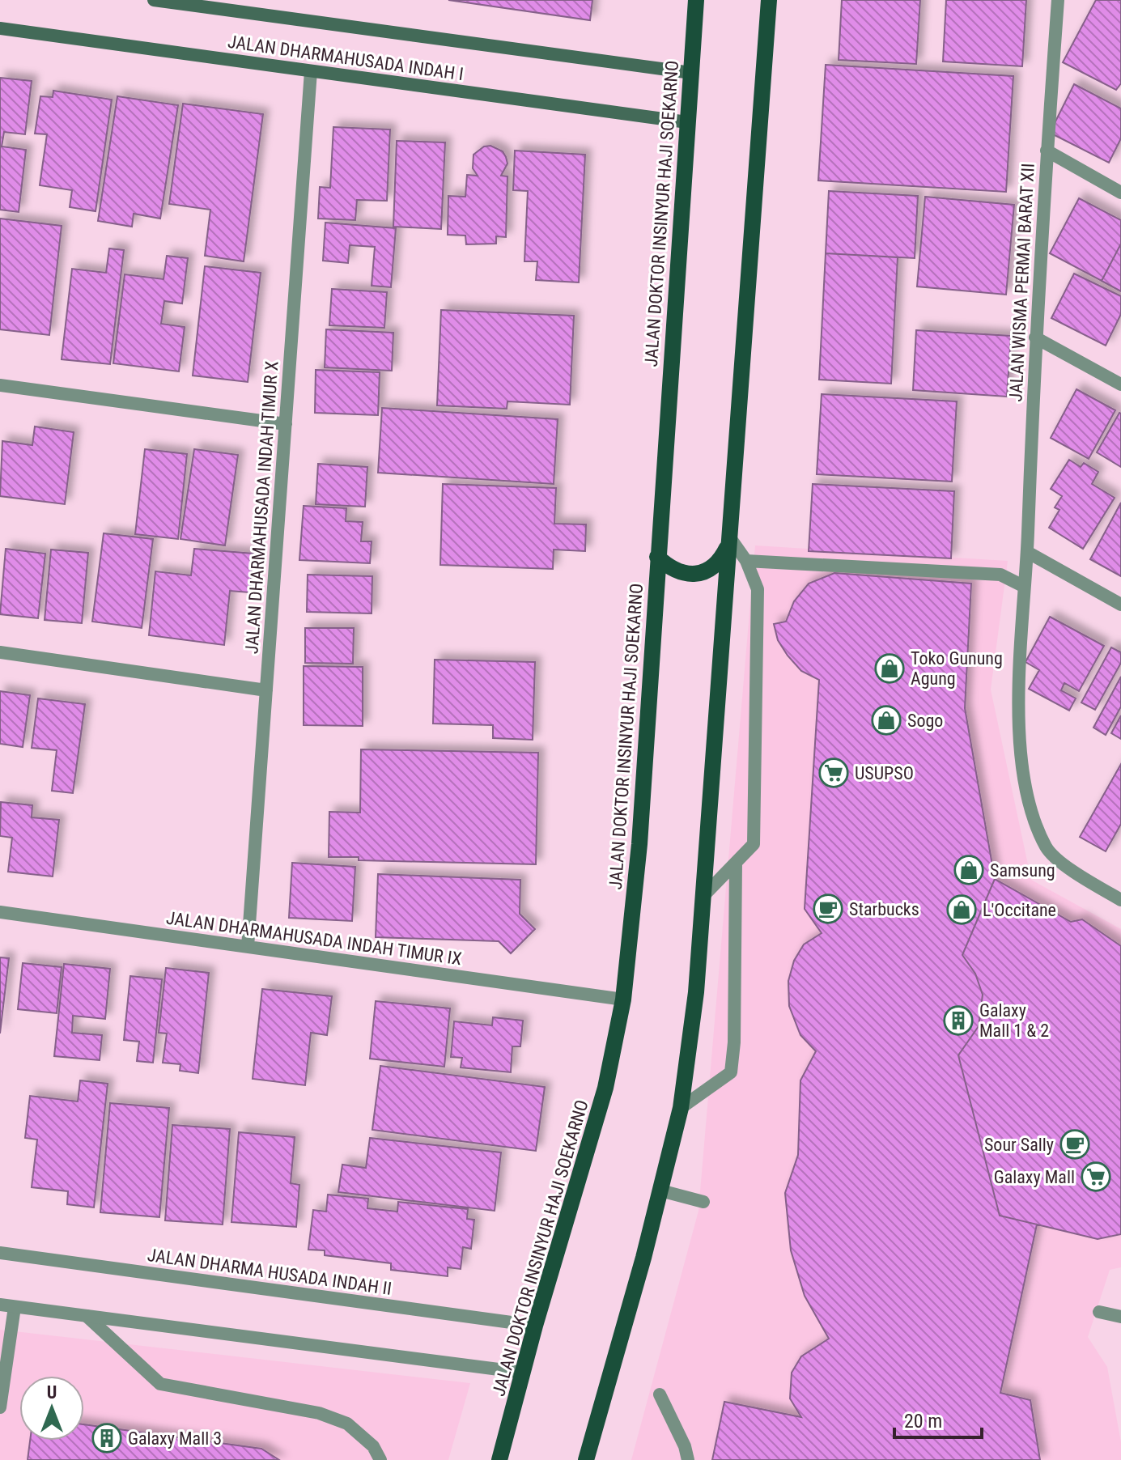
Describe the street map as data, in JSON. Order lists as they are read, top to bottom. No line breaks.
{"streets":{"main road":["JALAN DHARMAHUSADA INDAH I","JALAN DOKTOR INSINYUR HAJI SOEKARNO"],"street":["JALAN WISMA PERMAI BARAT XII","JALAN DHARMAHUSADA INDAH TIMUR X","JALAN DHARMAHUSADA INDAH TIMUR IX","JALAN DHARMA HUSADA INDAH II"]},"crossings":[["JALAN DHARMAHUSADA INDAH I","JALAN DOKTOR INSINYUR HAJI SOEKARNO"],["JALAN DHARMAHUSADA INDAH I","JALAN DHARMAHUSADA INDAH TIMUR X"],["JALAN DOKTOR INSINYUR HAJI SOEKARNO","JALAN DHARMAHUSADA INDAH TIMUR IX"],["JALAN DOKTOR INSINYUR HAJI SOEKARNO","JALAN DHARMA HUSADA INDAH II"],["JALAN DHARMAHUSADA INDAH TIMUR X","JALAN DHARMAHUSADA INDAH TIMUR IX"]],"places":{"shop":["Toko Gunung Agung","Sogo","Samsung","L'Occitane"],"supermarket":["USUPSO","Galaxy Mall"],"cafe":["Starbucks","Sour Sally"],"building":["Galaxy Mall 1 & 2","Galaxy Mall 3"]},"scale_bar":"20 m","north":"top"}
